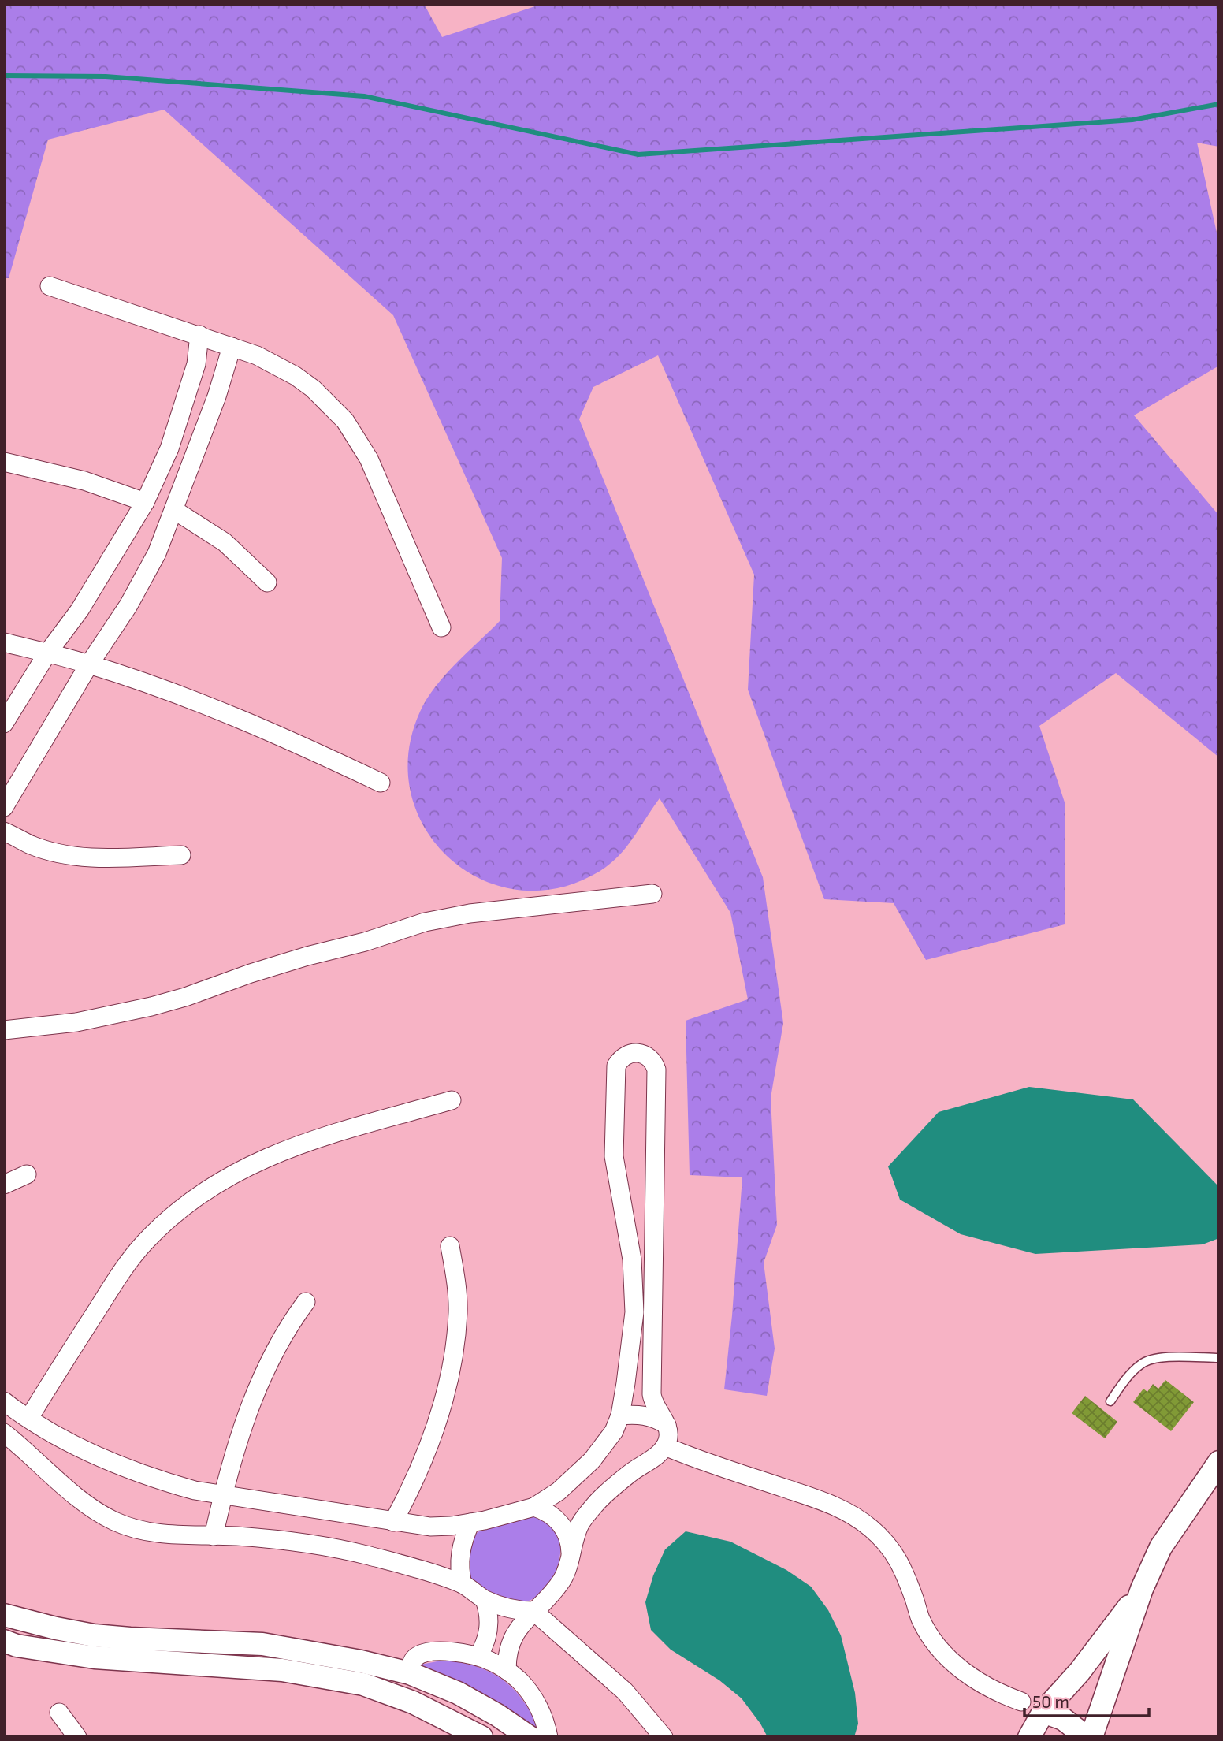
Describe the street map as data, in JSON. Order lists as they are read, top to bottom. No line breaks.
{"scale_bar":"50 m"}
